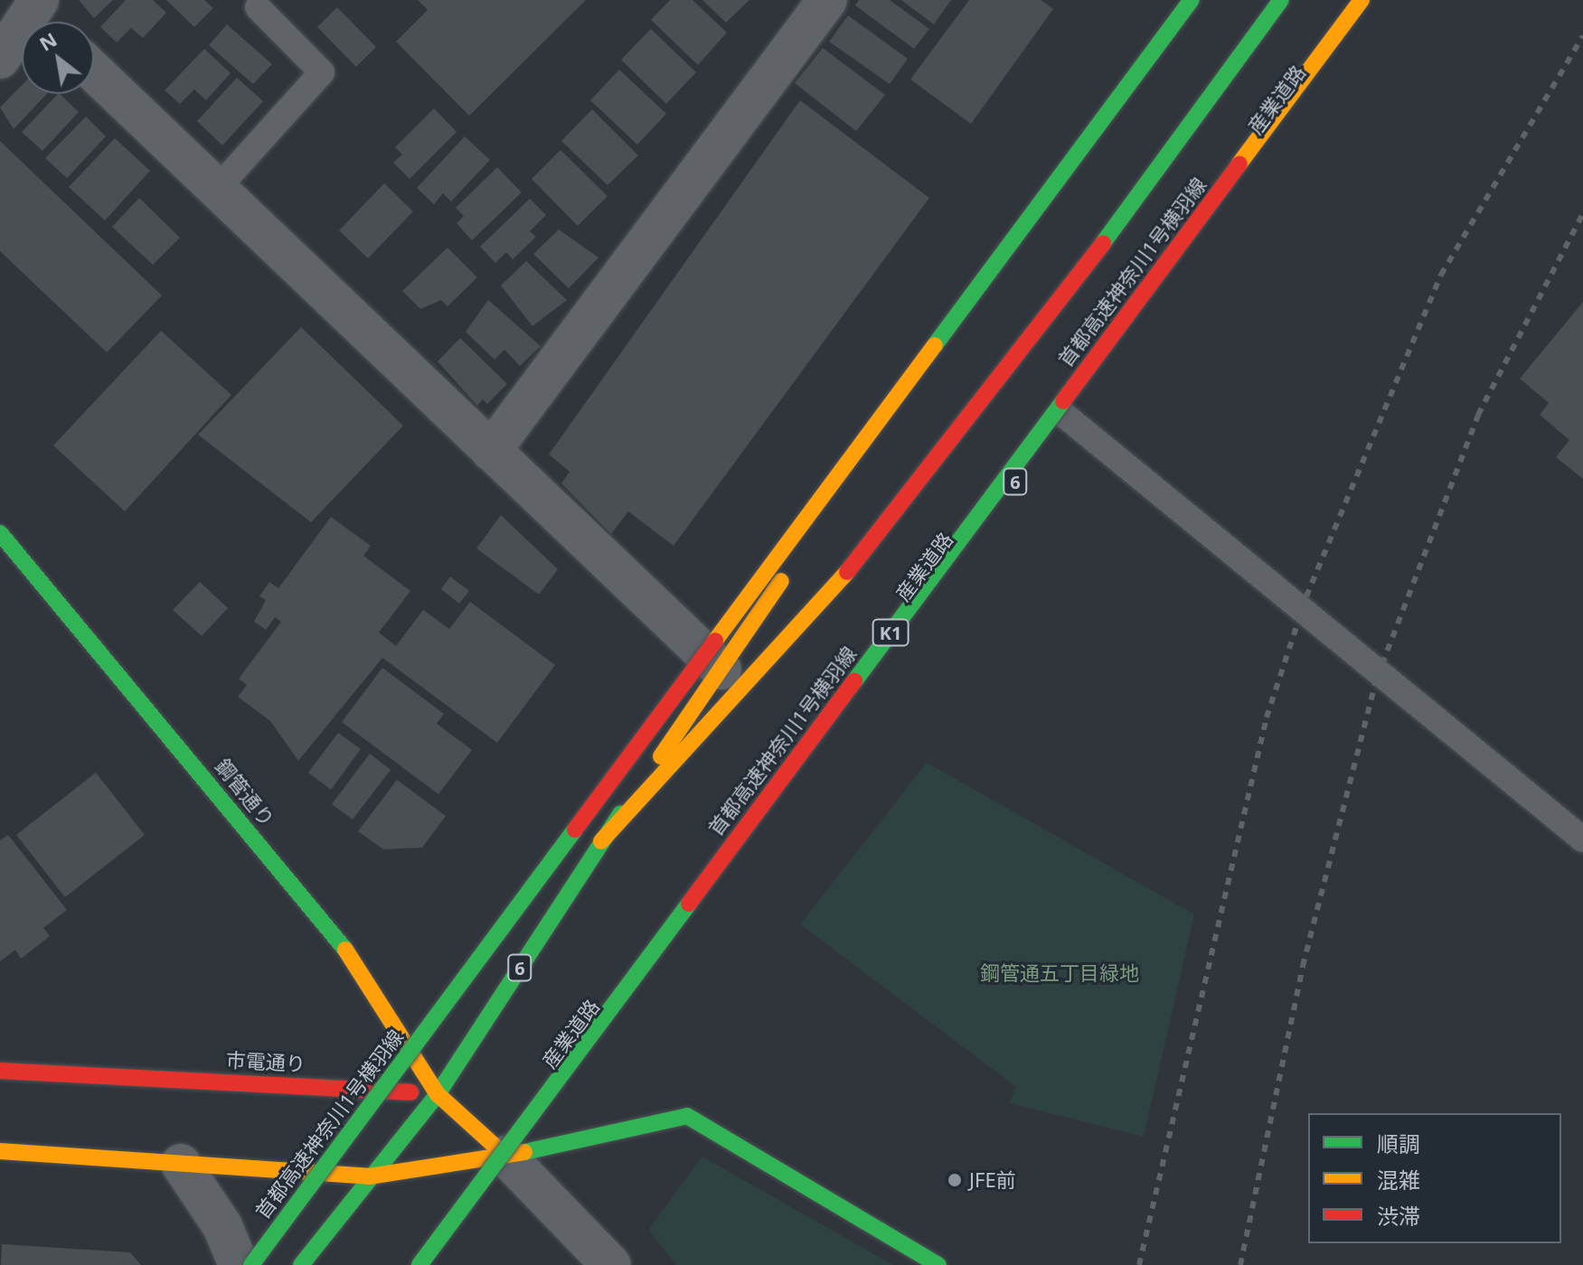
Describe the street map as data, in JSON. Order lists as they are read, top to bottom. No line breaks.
{"streets":{"main road":["産業道路","首都高速神奈川1号横羽線","6","K1","鋼管通り","市電通り"]},"crossings":[["6","鋼管通り"],["6","市電通り"],["鋼管通り","市電通り"]],"parks":["鋼管通五丁目緑地"],"places":["JFE前"],"legend":["順調","混雑","渋滞"],"north":"top left"}
